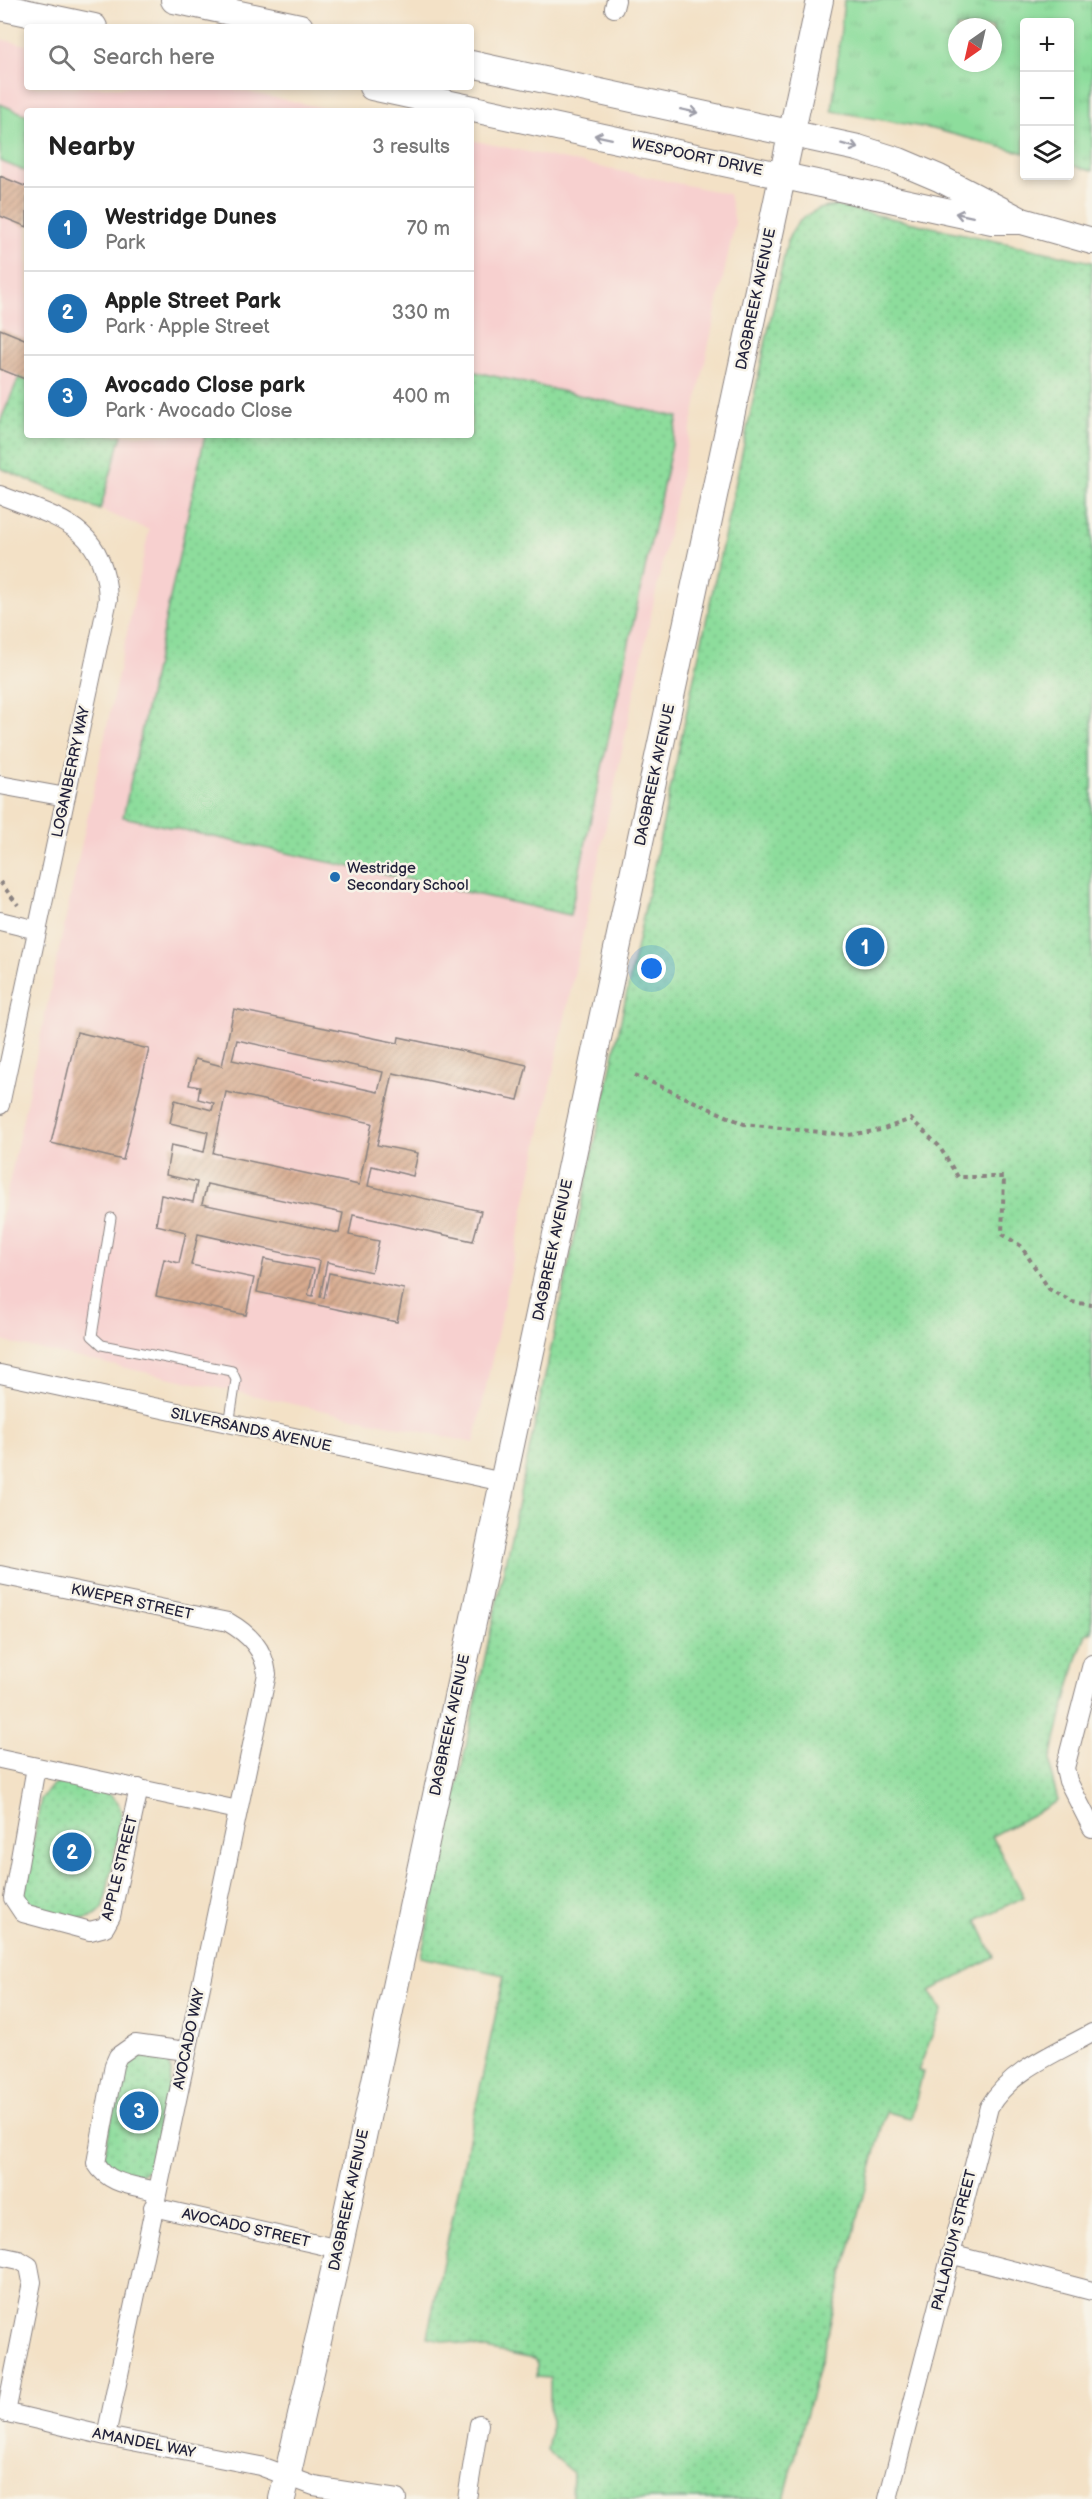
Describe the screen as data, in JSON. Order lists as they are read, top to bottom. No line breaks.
{"streets":{"street":["WESPOORT DRIVE","DAGBREEK AVENUE","LOGANBERRY WAY","SILVERSANDS AVENUE","KWEPER STREET","APPLE STREET","AVOCADO WAY","AVOCADO STREET","PALLADIUM STREET","AMANDEL WAY"]},"crossings":[["WESPOORT DRIVE","DAGBREEK AVENUE"],["DAGBREEK AVENUE","SILVERSANDS AVENUE"],["DAGBREEK AVENUE","AVOCADO STREET"],["DAGBREEK AVENUE","AMANDEL WAY"],["KWEPER STREET","AVOCADO WAY"],["AVOCADO WAY","AVOCADO STREET"],["AVOCADO WAY","AMANDEL WAY"]],"places":["Westridge Secondary School"],"north":"bottom left","page":{"map_buttons":["+","−"],"search":"Search here","heading":["Nearby","3 results"],"list":[{"mark":"1","name":"Westridge Dunes","note":"Park","value":"70 m"},{"mark":"2","name":"Apple Street Park","note":"Park · Apple Street","value":"330 m"},{"mark":"3","name":"Avocado Close park","note":"Park · Avocado Close","value":"400 m"}],"pins":["1","2","3"]}}
